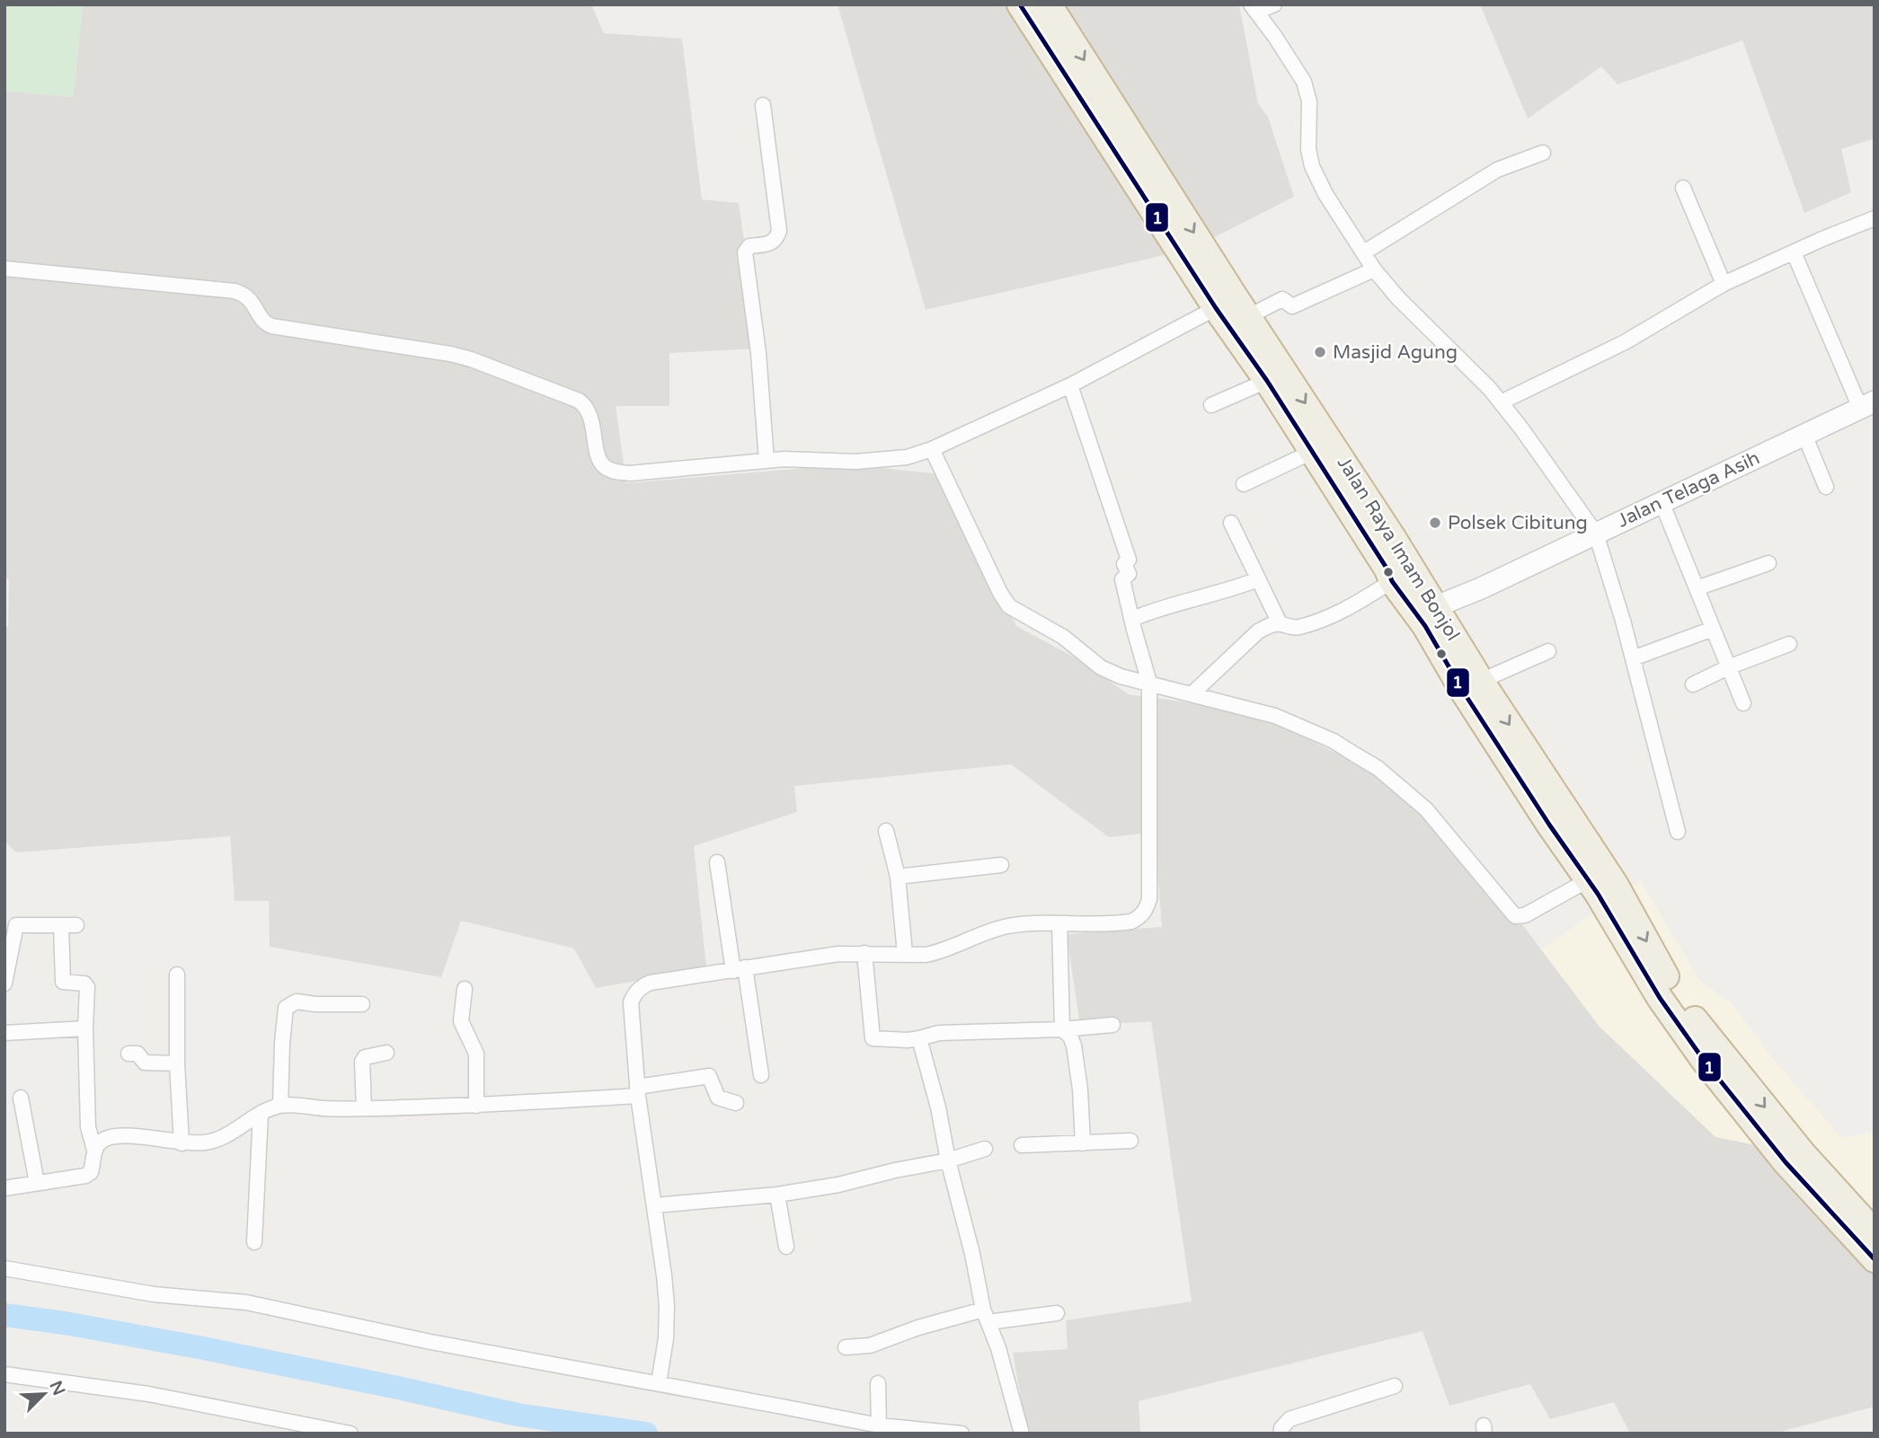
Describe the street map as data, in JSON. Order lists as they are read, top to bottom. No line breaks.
{"streets":{"highway":["Jalan Raya Imam Bonjol"],"street":["Jalan Telaga Asih"]},"crossings":[["Jalan Telaga Asih","Jalan Raya Imam Bonjol"]],"places":["Masjid Agung","Polsek Cibitung"],"lines":["transit line 1"],"north":"top right"}
